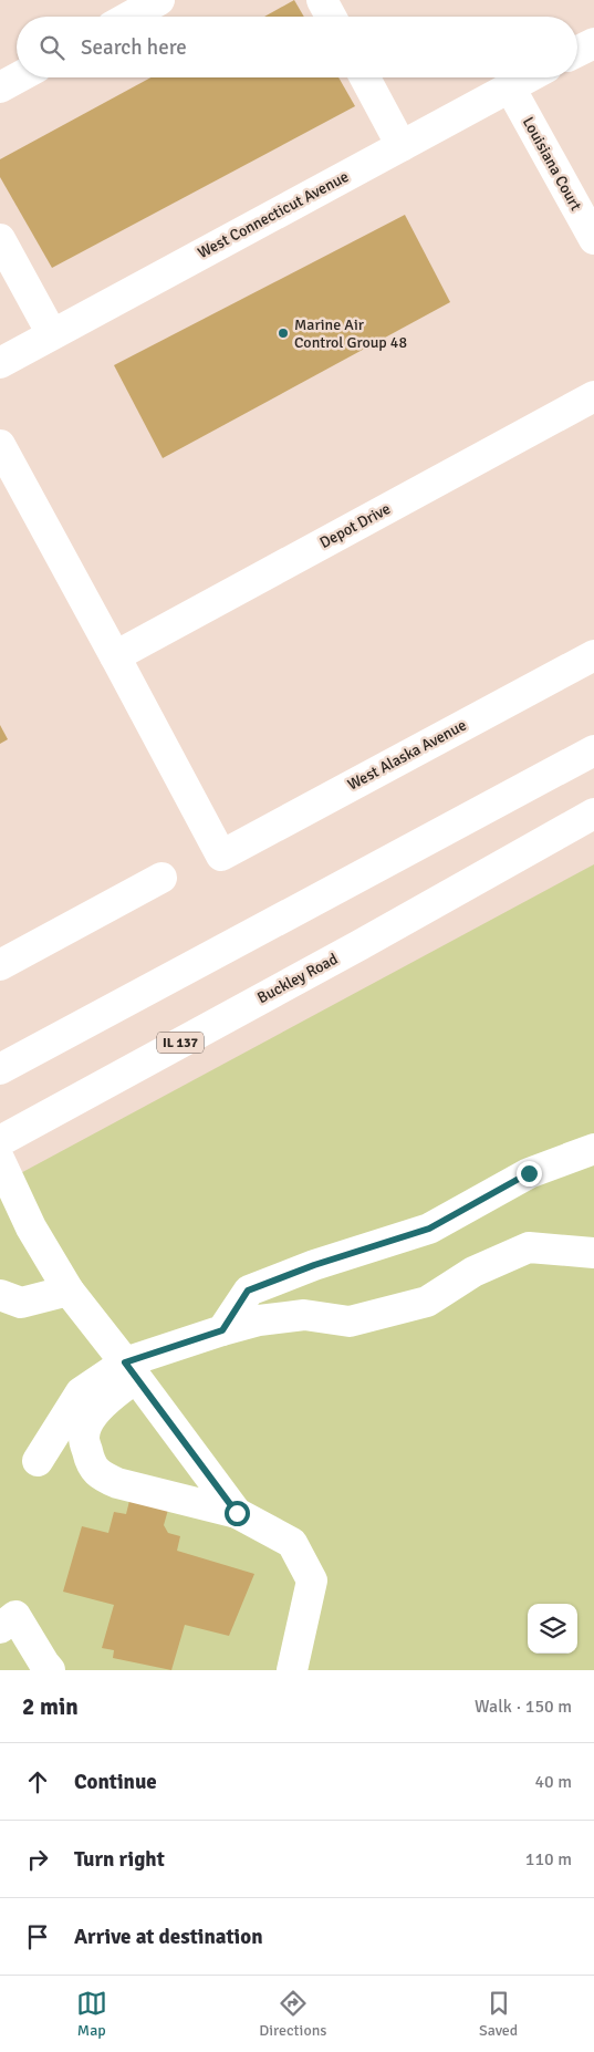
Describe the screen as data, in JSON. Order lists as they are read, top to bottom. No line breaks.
{"streets":{"main road":["Louisiana Court","West Connecticut Avenue","Depot Drive","West Alaska Avenue","Buckley Road","IL 137"]},"crossings":[["Louisiana Court","West Connecticut Avenue"],["Depot Drive","West Alaska Avenue"]],"places":["Marine Air Control Group 48"],"page":{"search":"Search here","heading":["2 min","Walk · 150 m"],"list":[["Continue","40 m"],["Turn right","110 m"],"Arrive at destination"],"nav":["Map","Directions","Saved"]}}
